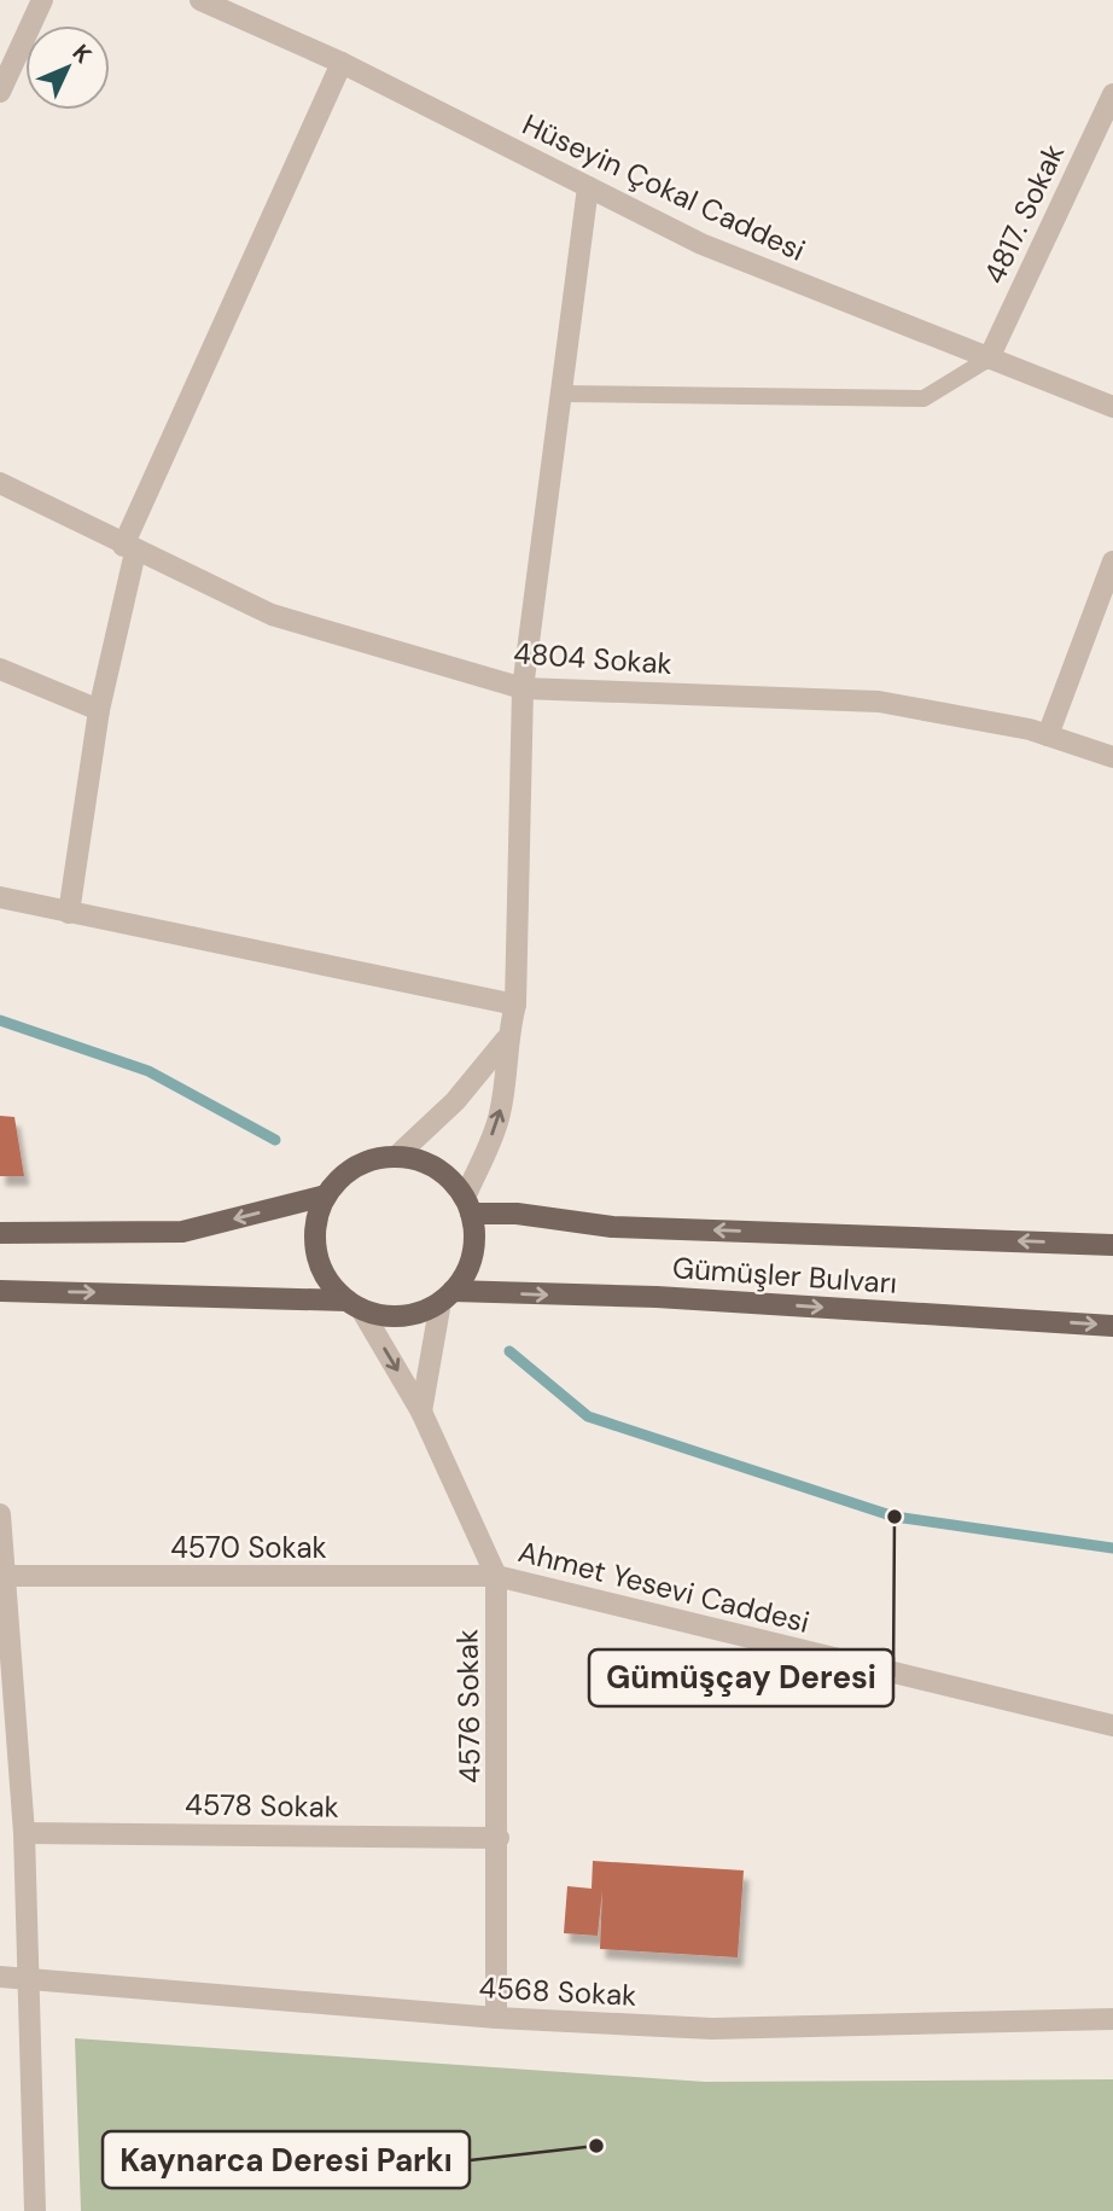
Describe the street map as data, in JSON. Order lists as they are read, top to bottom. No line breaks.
{"streets":{"main road":["Gümüşler Bulvarı"],"street":["Hüseyin Çokal Caddesi","4817. Sokak","4804 Sokak","4570 Sokak","Ahmet Yesevi Caddesi","4576 Sokak","4578 Sokak","4568 Sokak"]},"crossings":[["Hüseyin Çokal Caddesi","4817. Sokak"],["Gümüşler Bulvarı","4576 Sokak"],["4570 Sokak","Ahmet Yesevi Caddesi"],["4570 Sokak","4576 Sokak"],["Ahmet Yesevi Caddesi","4576 Sokak"],["4576 Sokak","4578 Sokak"],["4576 Sokak","4568 Sokak"]],"places":["Gümüşçay Deresi","Kaynarca Deresi Parkı"],"north":"top right"}
